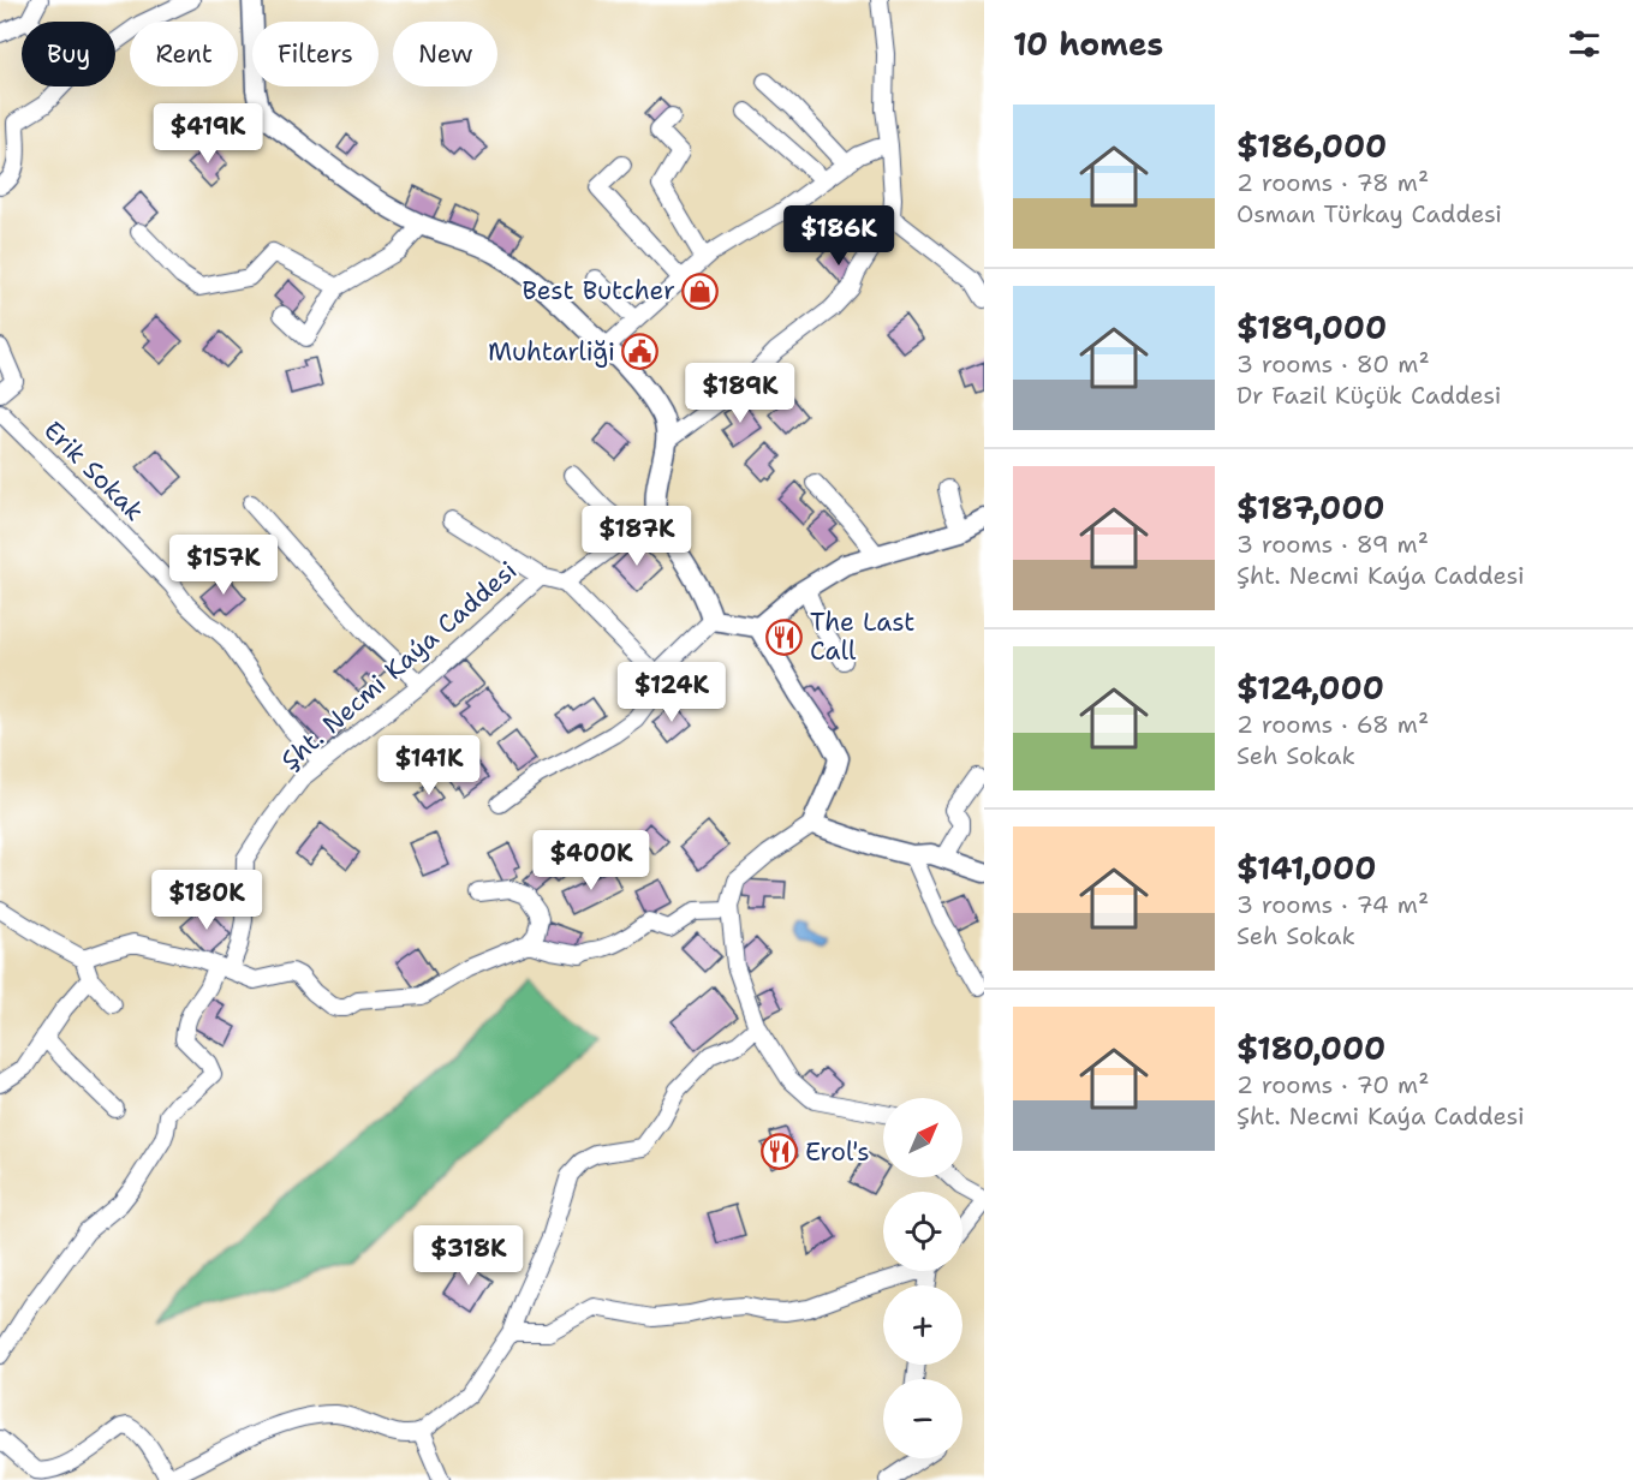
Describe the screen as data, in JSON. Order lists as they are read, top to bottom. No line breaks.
{"streets":{"street":["Erik Sokak","Şht. Necmi Kaýa Caddesi"]},"crossings":[["Erik Sokak","Şht. Necmi Kaýa Caddesi"]],"places":{"shop":["Best Butcher"],"public building":["Muhtarliği"],"restaurant":["The Last Call","Erol's"]},"north":"top right","page":{"heading":"10 homes","chip":["Buy","Rent","Filters","New"],"list":[{"name":"$186,000","note":"2 rooms · 78 m² · Osman Türkay Caddesi"},{"name":"$189,000","note":"3 rooms · 80 m² · Dr Fazil Kϋçϋk Caddesi"},{"name":"$187,000","note":"3 rooms · 89 m² · Şht. Necmi Kaýa Caddesi"},{"name":"$124,000","note":"2 rooms · 68 m² · Seh Sokak"},{"name":"$141,000","note":"3 rooms · 74 m² · Seh Sokak"},{"name":"$180,000","note":"2 rooms · 70 m² · Şht. Necmi Kaýa Caddesi"}],"price":["$419K","$186K","$189K","$187K","$157K","$124K","$141K","$400K","$180K","$318K"],"map_buttons":["+","−"]}}
